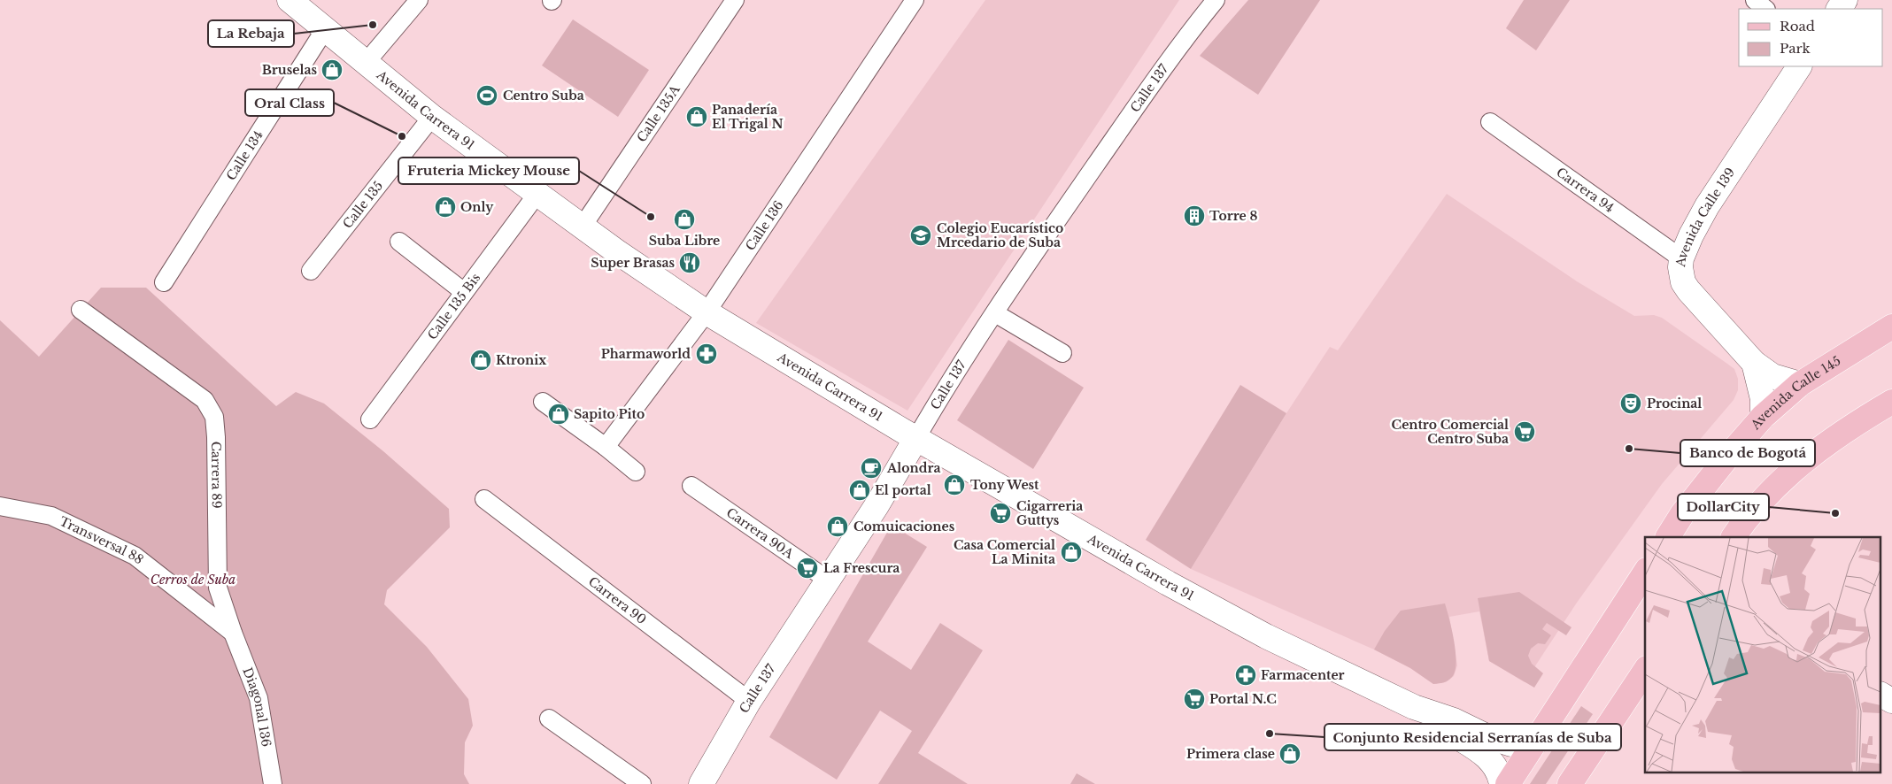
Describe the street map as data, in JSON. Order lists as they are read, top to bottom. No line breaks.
{"streets":{"main road":["Calle 137","Avenida Carrera 91","Avenida Calle 139","Avenida Calle 145"],"street":["Calle 135A","Calle 134","Carrera 94","Calle 135","Calle 136","Calle 135 Bis","Carrera 89","Carrera 90A","Transversal 88","Carrera 90","Diagonal 136"]},"crossings":[["Calle 137","Avenida Carrera 91"],["Calle 137","Carrera 90A"],["Calle 137","Carrera 90"],["Avenida Carrera 91","Calle 135A"],["Avenida Carrera 91","Calle 134"],["Avenida Carrera 91","Calle 135"],["Avenida Carrera 91","Calle 136"],["Avenida Carrera 91","Calle 135 Bis"],["Carrera 94","Avenida Calle 139"],["Avenida Calle 139","Avenida Calle 145"],["Carrera 89","Transversal 88"],["Carrera 89","Diagonal 136"],["Transversal 88","Diagonal 136"]],"parks":["Cerros de Suba"],"places":{"other":["La Rebaja","Oral Class","Fruteria Mickey Mouse","Banco de Bogotá","DollarCity","Conjunto Residencial Serranías de Suba"],"shop":["Bruselas","Panadería El Trigal N","Only","Suba Libre","Ktronix","Sapito Pito","Tony West","El portal","Comuicaciones","Casa Comercial La Minita","Primera clase"],"sports":["Centro Suba"],"building":["Torre 8"],"school or university":["Colegio Eucarístico Mrcedario de Suba"],"restaurant":["Super Brasas"],"pharmacy":["Pharmaworld","Farmacenter"],"theatre":["Procinal"],"supermarket":["Centro Comercial Centro Suba","Cigarreria Guttys","La Frescura","Portal N.C"],"cafe":["Alondra"]},"legend":["Road","Park"]}
